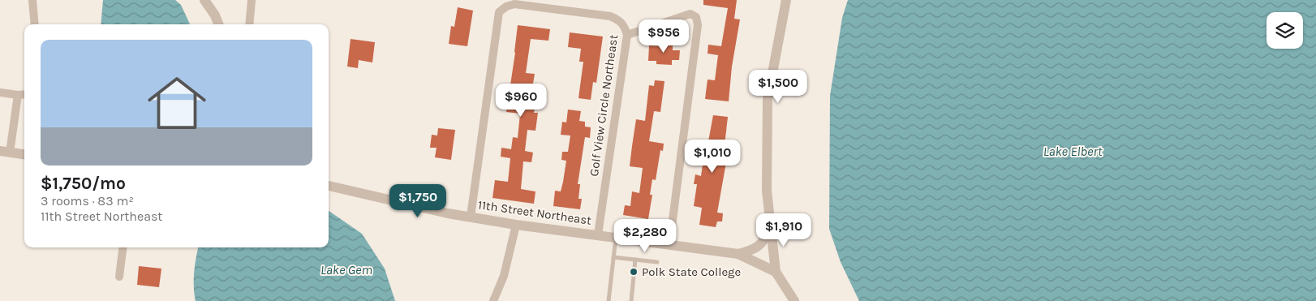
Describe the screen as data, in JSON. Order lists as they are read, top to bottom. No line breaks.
{"streets":{"street":["Golf View Circle Northeast","11th Street Northeast"]},"crossings":[["Golf View Circle Northeast","11th Street Northeast"]],"water":["Lake Elbert","Lake Gem"],"places":["Polk State College"],"page":{"price":["$956","$1,500","$960","$1,010","$1,750","$1,910","$2,280"],"list":[{"name":"$1,750/mo","note":"3 rooms · 83 m² · 11th Street Northeast"}]}}
